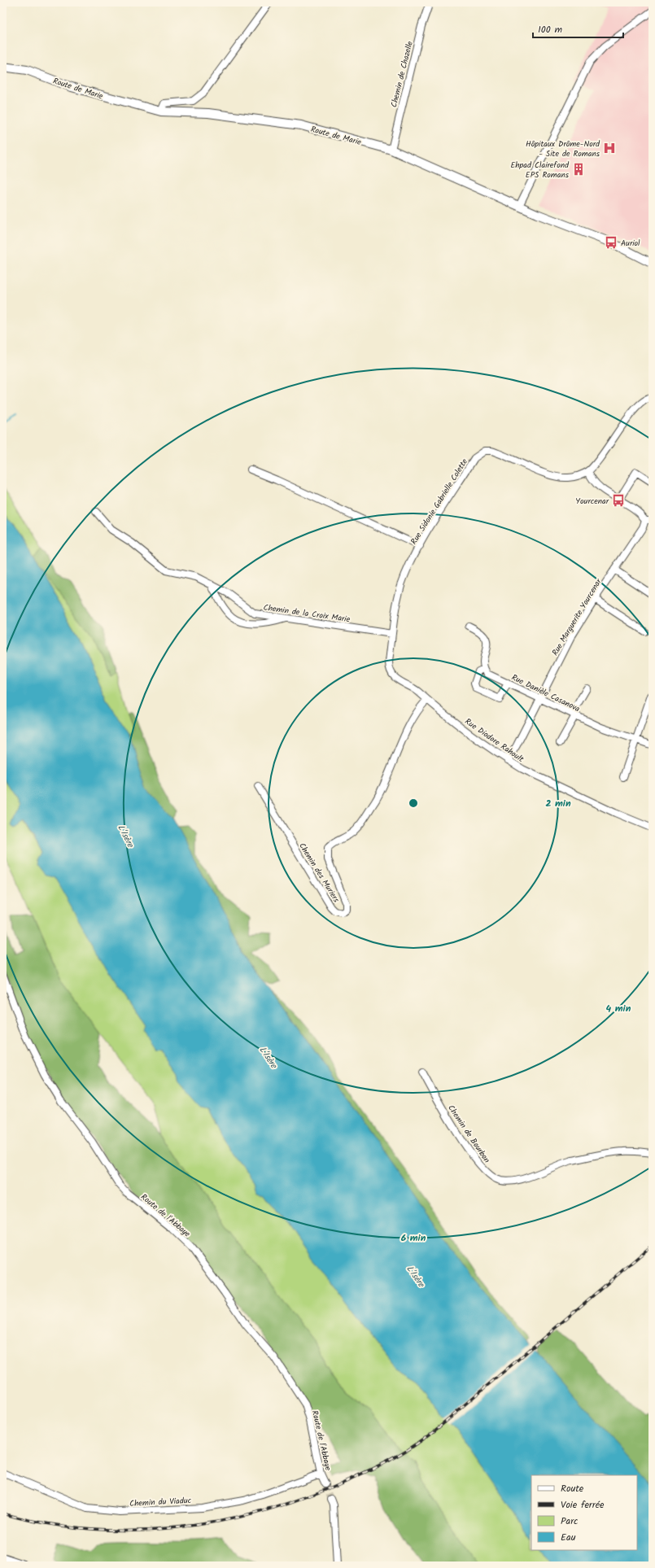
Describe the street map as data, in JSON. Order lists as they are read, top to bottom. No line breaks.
{"streets":{"street":["Chemin de Chazelle","Route de Marie","Rue Sidonie Gabrielle Colette","Chemin de la Croix Marie","Rue Marguerite Yourcenar","Rue Danièle Casanova","Rue Diodore Rahoult","Chemin des Muriers","Chemin de Bourbon","Route de l'Abbaye","Chemin du Viaduc"]},"crossings":[["Chemin de Chazelle","Route de Marie"],["Rue Sidonie Gabrielle Colette","Chemin de la Croix Marie"],["Rue Sidonie Gabrielle Colette","Rue Diodore Rahoult"],["Chemin de la Croix Marie","Rue Diodore Rahoult"],["Rue Marguerite Yourcenar","Rue Danièle Casanova"],["Rue Marguerite Yourcenar","Rue Diodore Rahoult"],["Rue Diodore Rahoult","Chemin des Muriers"],["Route de l'Abbaye","Chemin du Viaduc"]],"water":["L'Isère"],"places":{"hospital":["Hôpitaux Drôme-Nord - Site de Romans"],"building":["Ehpad Clairefond EPS Romans"],"bus stop":["Auriol","Yourcenar"]},"legend":["Route","Voie ferrée","Parc","Eau"],"scale_bar":"100 m","rings":["2 min","4 min","6 min"]}
